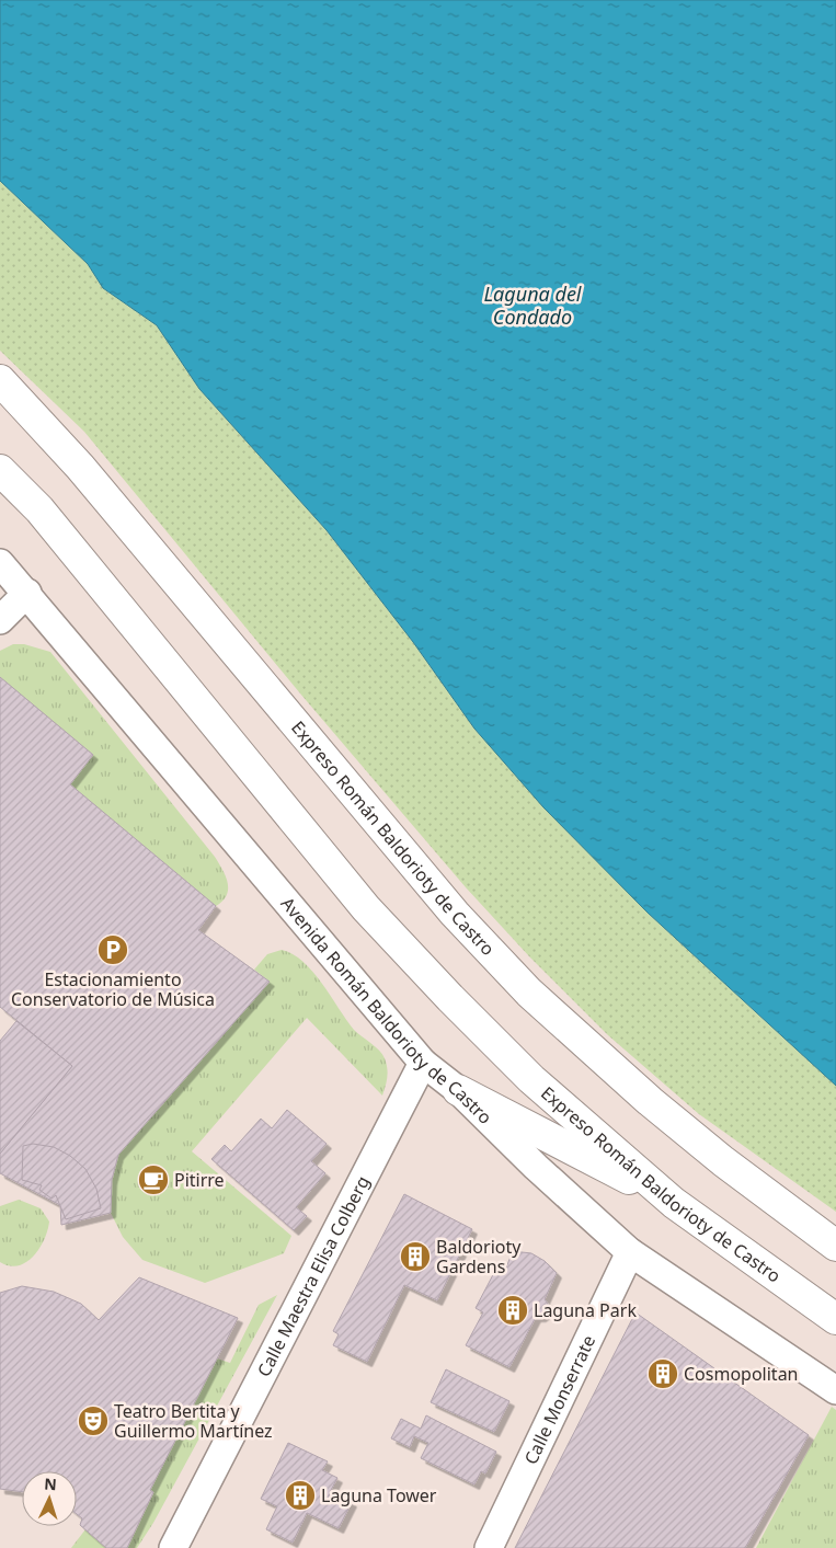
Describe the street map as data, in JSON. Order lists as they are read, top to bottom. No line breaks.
{"streets":{"highway":["Expreso Román Baldorioty de Castro"],"street":["Avenida Román Baldorioty de Castro","Calle Maestra Elisa Colberg","Calle Monserrate"]},"crossings":[["Avenida Román Baldorioty de Castro","Calle Maestra Elisa Colberg"],["Avenida Román Baldorioty de Castro","Calle Monserrate"]],"water":["Laguna del Condado"],"places":{"parking":["Estacionamiento Conservatorio de Música"],"cafe":["Pitirre"],"building":["Baldorioty Gardens","Laguna Park","Cosmopolitan","Laguna Tower"],"theatre":["Teatro Bertita y Guillermo Martínez"]},"north":"top"}
